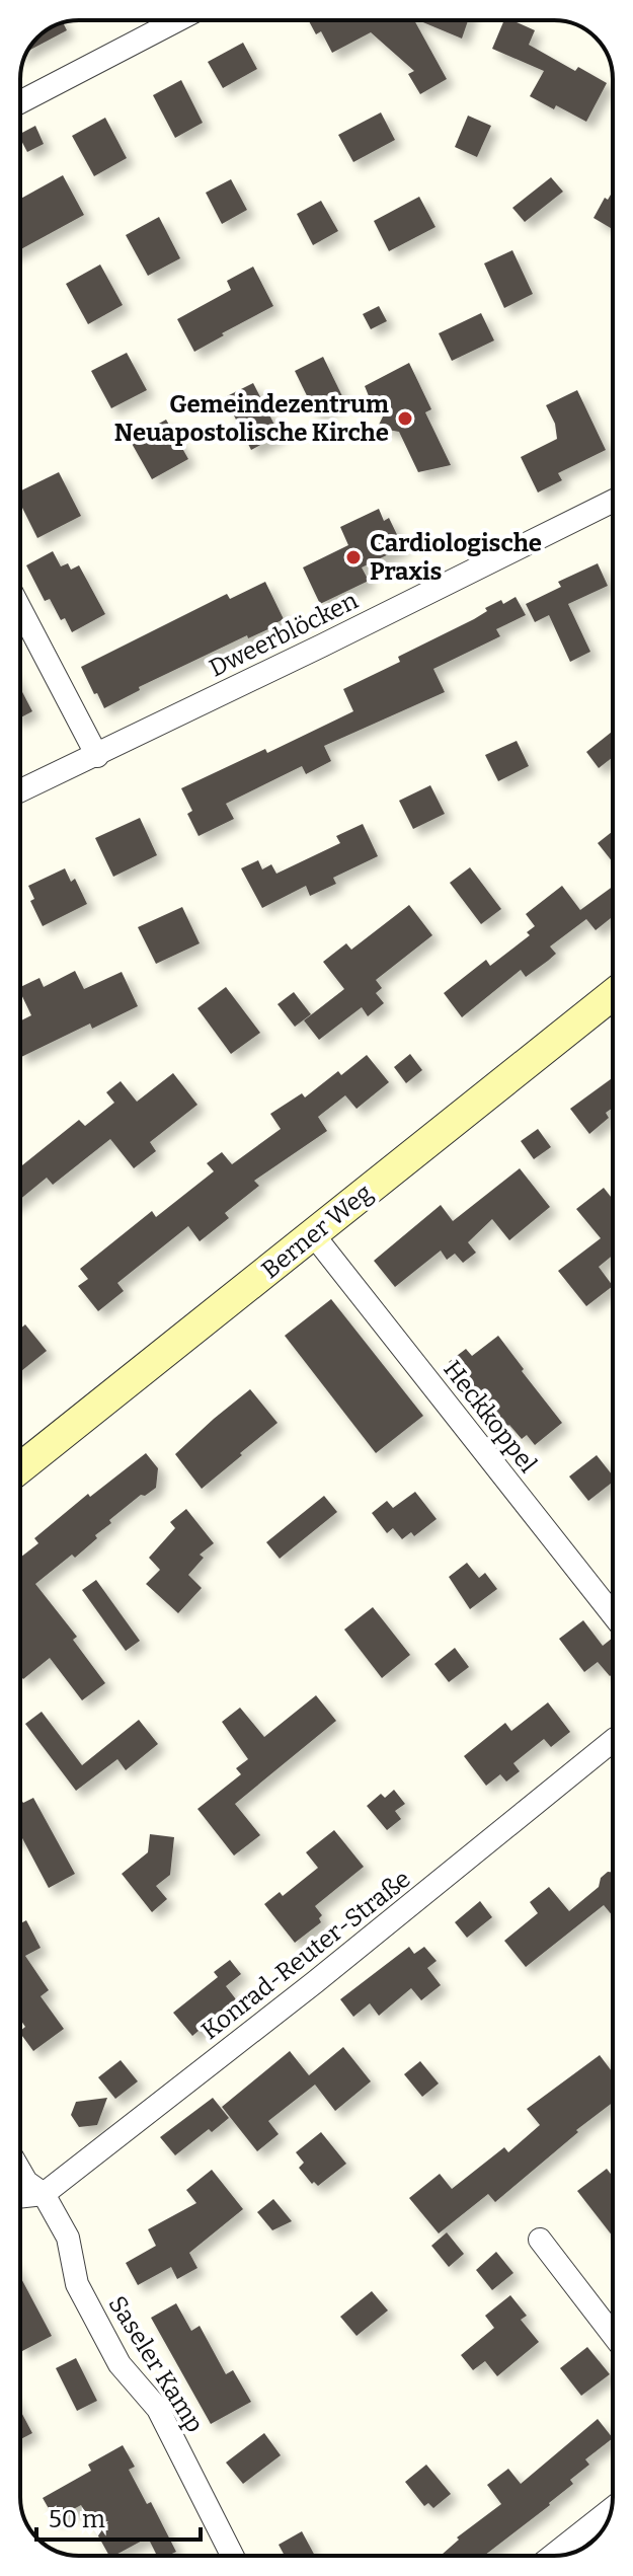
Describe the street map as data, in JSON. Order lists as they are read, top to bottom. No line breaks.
{"streets":{"street":["Dweerblöcken","Berner Weg","Heckkoppel","Konrad-Reuter-Straße","Saseler Kamp"]},"crossings":[["Berner Weg","Heckkoppel"],["Konrad-Reuter-Straße","Saseler Kamp"]],"places":["Gemeindezentrum Neuapostolische Kirche","Cardiologische Praxis"],"scale_bar":"50 m"}
